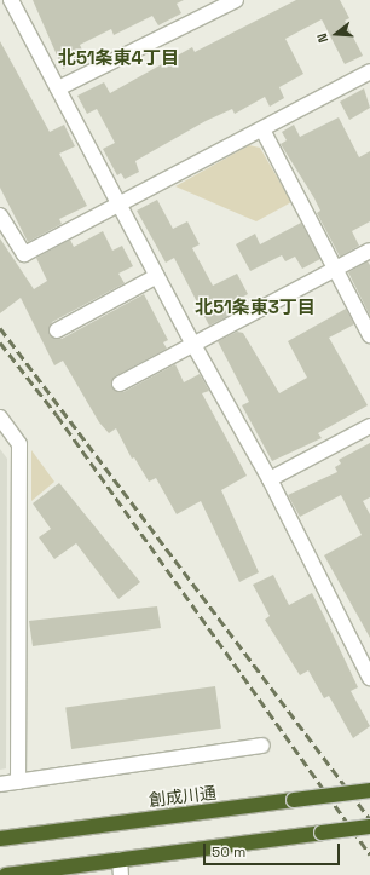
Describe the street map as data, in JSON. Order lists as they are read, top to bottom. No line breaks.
{"streets":{"highway":["創成川通"]},"districts":["北51条東4丁目","北51条東3丁目"],"scale_bar":"50 m","north":"left"}
